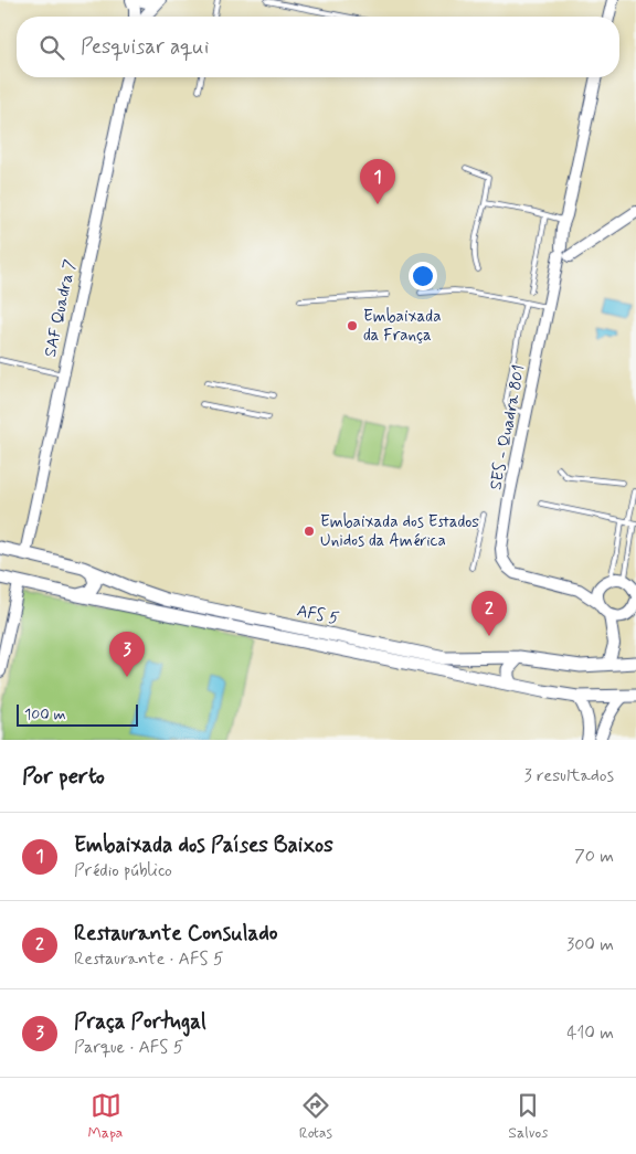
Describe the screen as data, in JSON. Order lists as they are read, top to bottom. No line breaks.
{"streets":{"main road":["AFS 5"],"street":["SAF Quadra 7","SES - Quadra 801"]},"crossings":[["SAF Quadra 7","AFS 5"]],"places":["Embaixada da França","Embaixada dos Estados Unidos da América"],"scale_bar":"100 m","page":{"search":"Pesquisar aqui","pins":["1","2","3"],"scale":"100 m","heading":["Por perto","3 resultados"],"list":[{"mark":"1","name":"Embaixada dos Países Baixos","note":"Prédio público","value":"70 m"},{"mark":"2","name":"Restaurante Consulado","note":"Restaurante · AFS 5","value":"300 m"},{"mark":"3","name":"Praça Portugal","note":"Parque · AFS 5","value":"410 m"}],"nav":["Mapa","Rotas","Salvos"]}}
